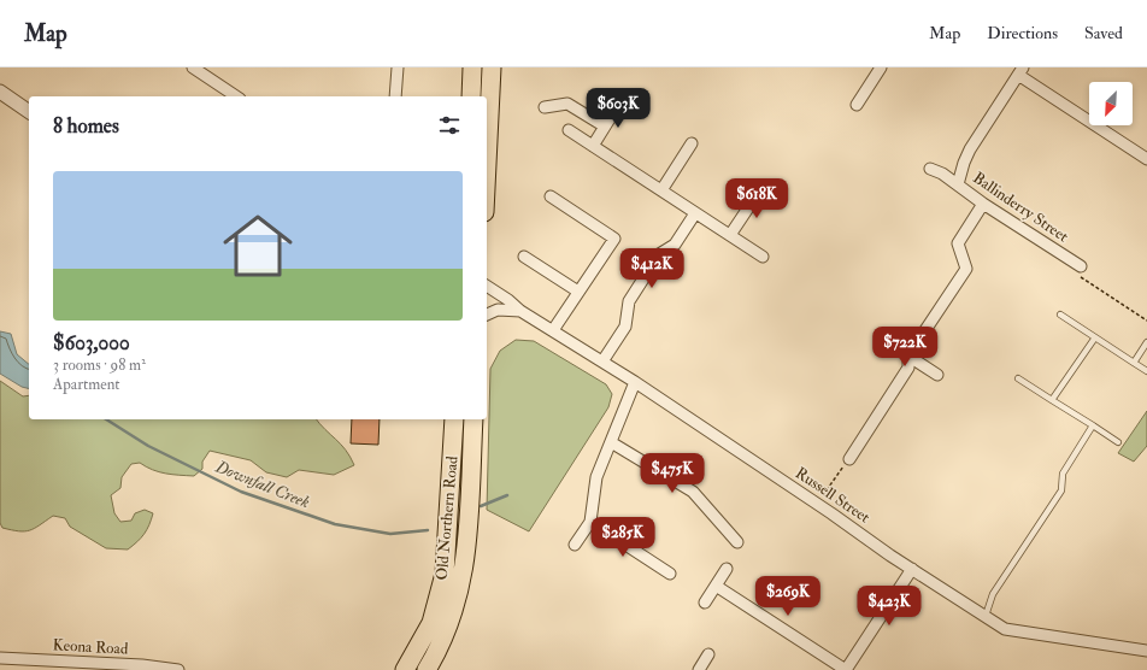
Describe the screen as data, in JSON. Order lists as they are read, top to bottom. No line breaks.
{"streets":{"highway":["Old Northern Road"],"street":["Ballinderry Street","Russell Street","Keona Road"]},"water":["Downfall Creek"],"north":"bottom left","page":{"header":"Map","nav":["Map","Directions","Saved"],"price":["$603K","$618K","$412K","$722K","$475K","$285K","$269K","$423K"],"heading":"8 homes","list":[{"name":"$603,000","note":"3 rooms · 98 m² · Apartment"}]}}
